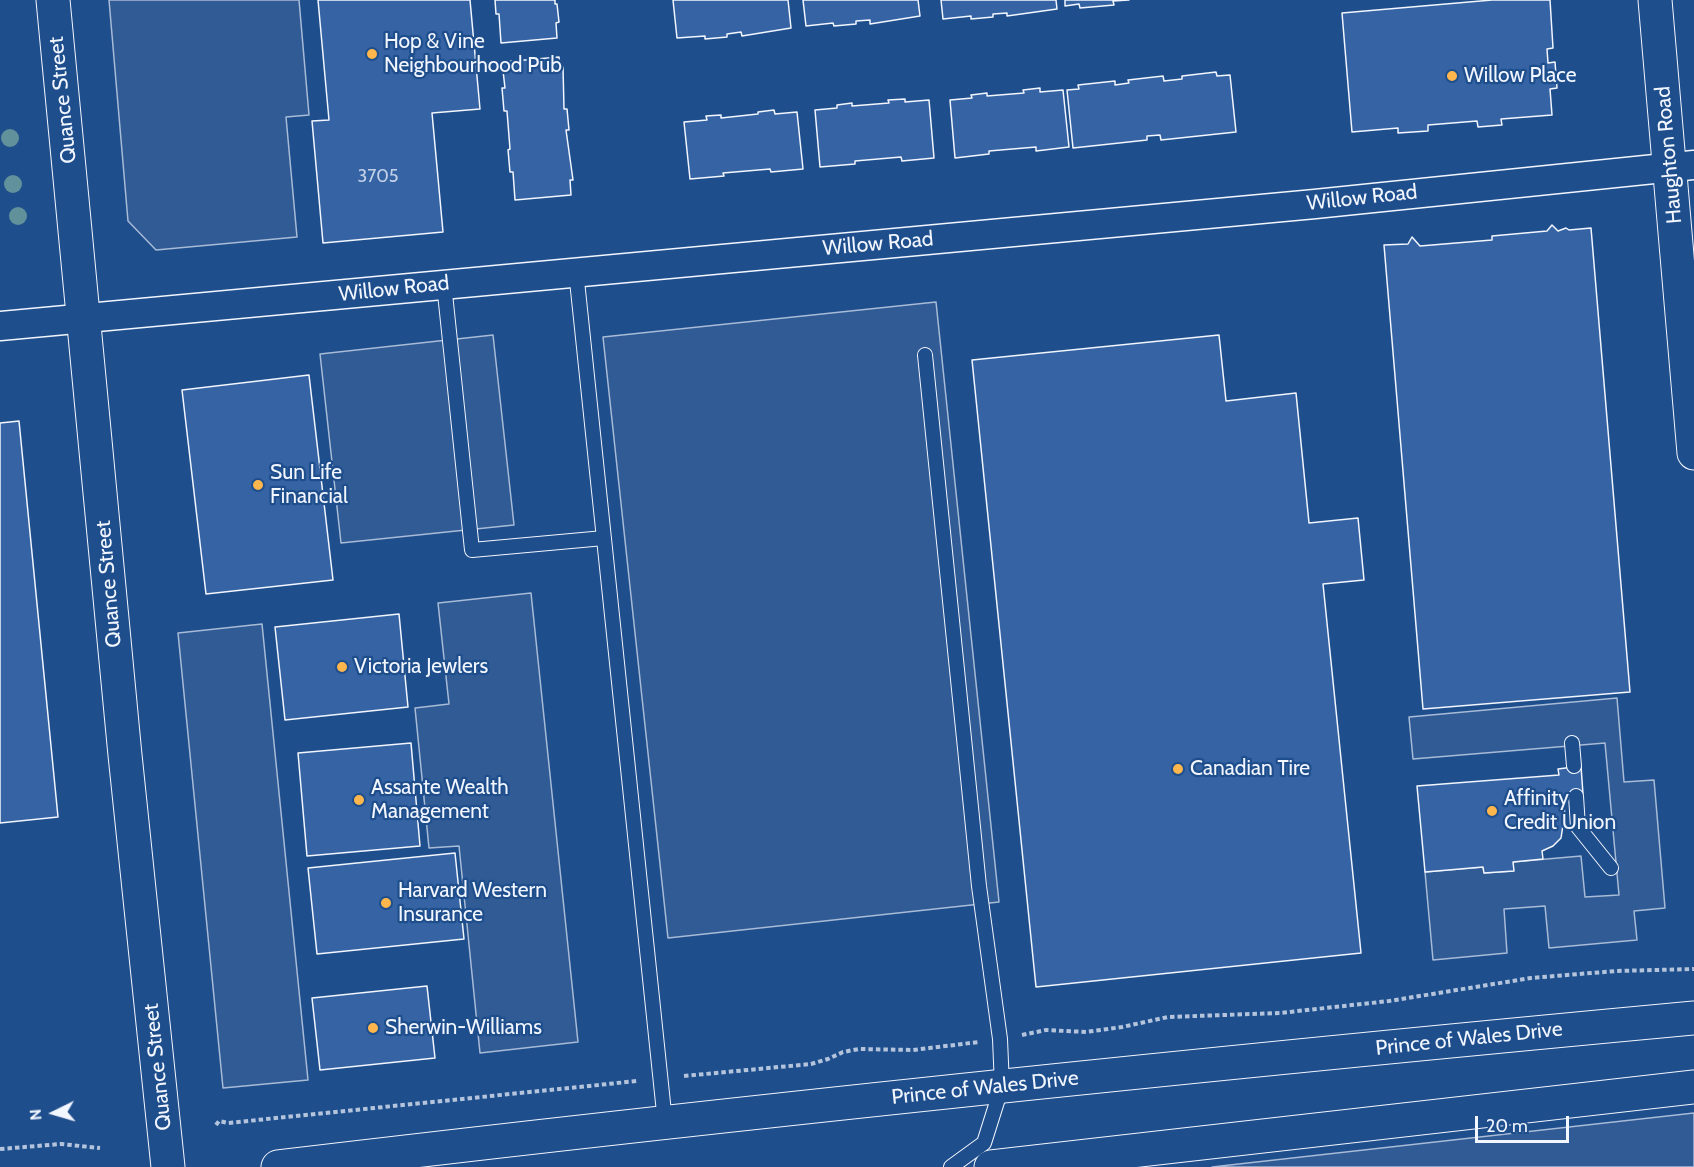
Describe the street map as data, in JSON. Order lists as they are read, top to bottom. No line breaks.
{"streets":{"main road":["Quance Street","Haughton Road","Prince of Wales Drive"],"street":["Willow Road"]},"crossings":[["Quance Street","Willow Road"],["Haughton Road","Willow Road"]],"places":["Hop & Vine Neighbourhood Pub","Willow Place","Sun Life Financial","Victoria Jewlers","Canadian Tire","Assante Wealth Management","Affinity Credit Union","Harvard Western Insurance","Sherwin-Williams"],"house_numbers":["3705"],"scale_bar":"20 m","north":"left"}
